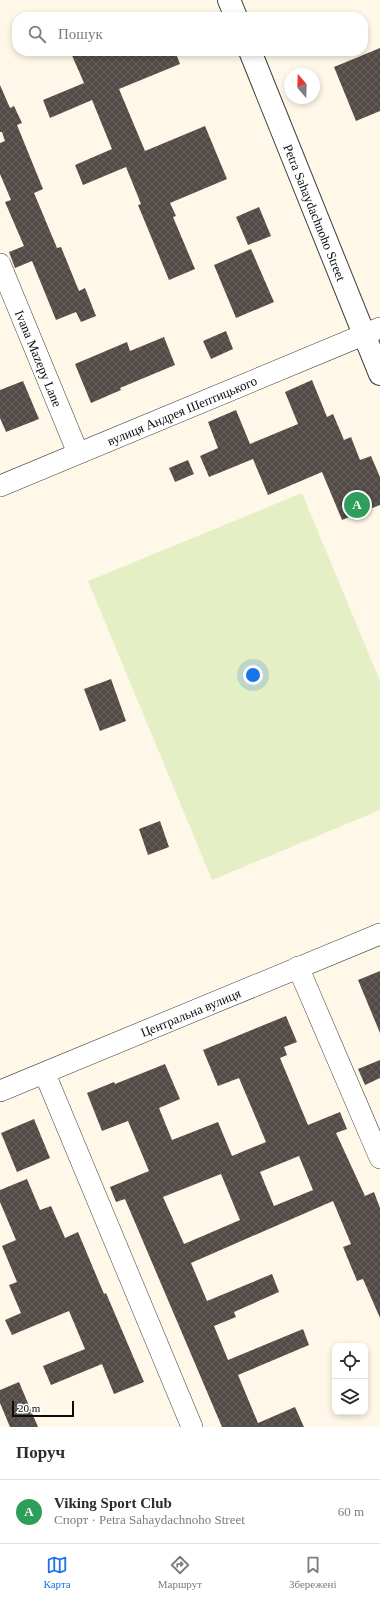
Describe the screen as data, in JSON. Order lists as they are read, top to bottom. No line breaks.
{"streets":{"street":["Petra Sahaydachnoho Street","Ivana Mazepy Lane","вулиця Андрея Шептицького","Центральна вулиця"]},"crossings":[["Petra Sahaydachnoho Street","вулиця Андрея Шептицького"],["Ivana Mazepy Lane","вулиця Андрея Шептицького"]],"scale_bar":"20 m","north":"top","page":{"search":"Пошук","pins":"A","scale":"20 m","heading":"Поруч","list":[{"mark":"A","name":"Viking Sport Club","note":"Спорт · Petra Sahaydachnoho Street","value":"60 m"}],"nav":["Карта","Маршрут","Збережені"]}}
